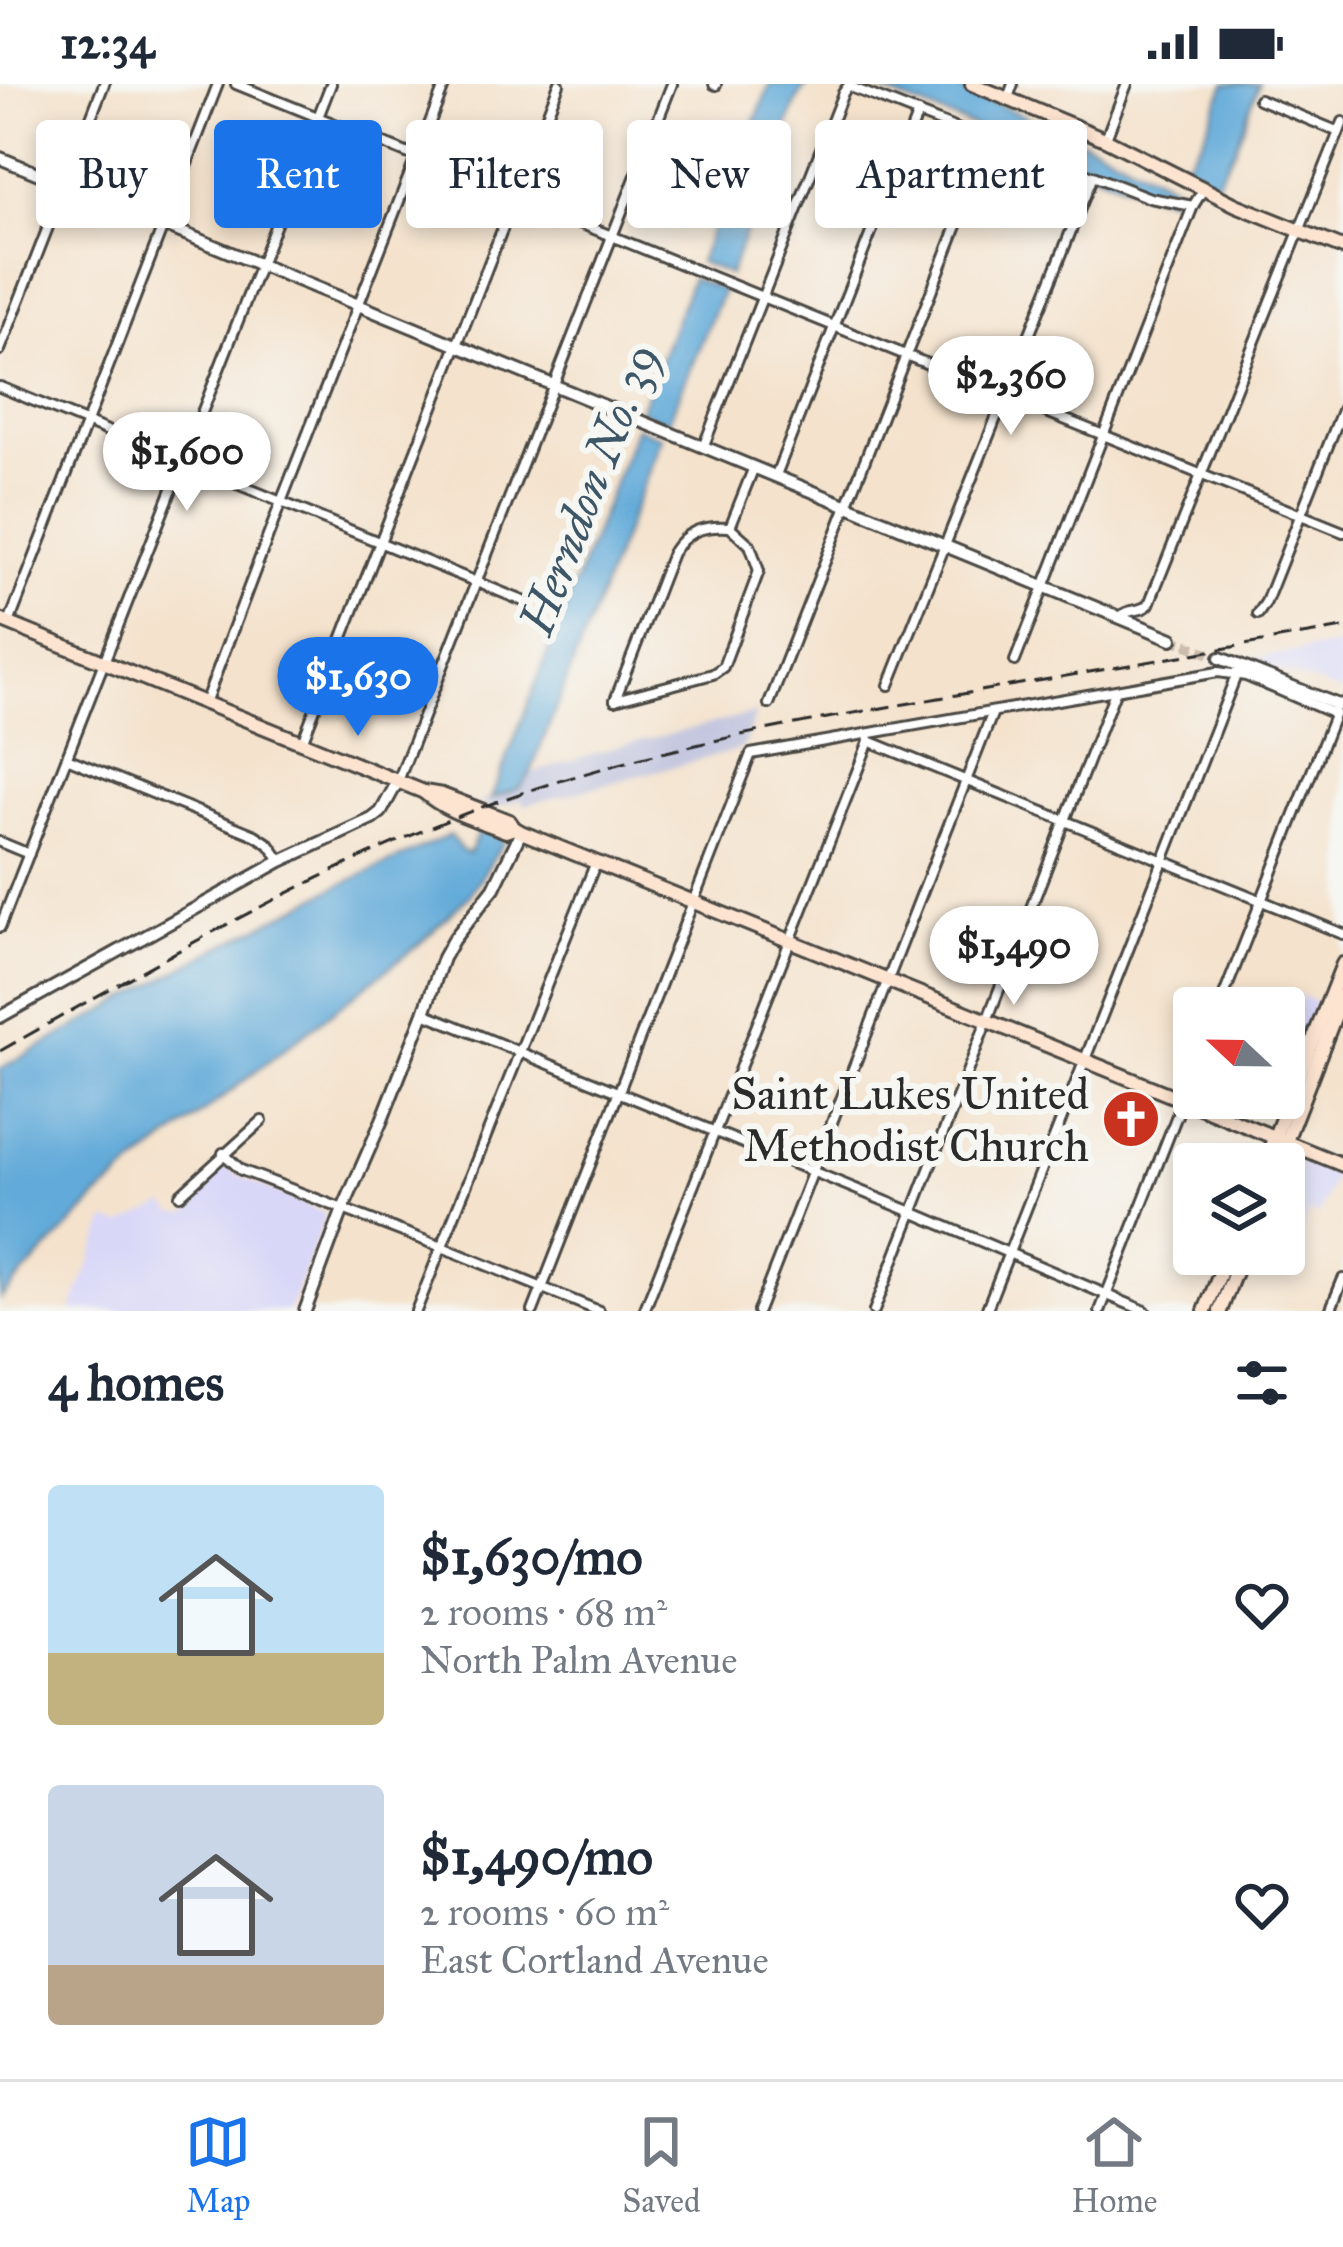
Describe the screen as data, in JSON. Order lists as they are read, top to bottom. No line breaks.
{"water":["Herndon No. 39"],"places":{"church":["Saint Lukes United Methodist Church"]},"north":"left","page":{"status":"12:34","chip":["Buy","Rent","Filters","New","Apartment"],"price":["$2,360","$1,600","$1,630","$1,490"],"heading":"4 homes","list":[{"name":"$1,630/mo","note":"2 rooms · 68 m² · North Palm Avenue"},{"name":"$1,490/mo","note":"2 rooms · 60 m² · East Cortland Avenue"}],"tabs":["Map","Saved","Home"]}}
